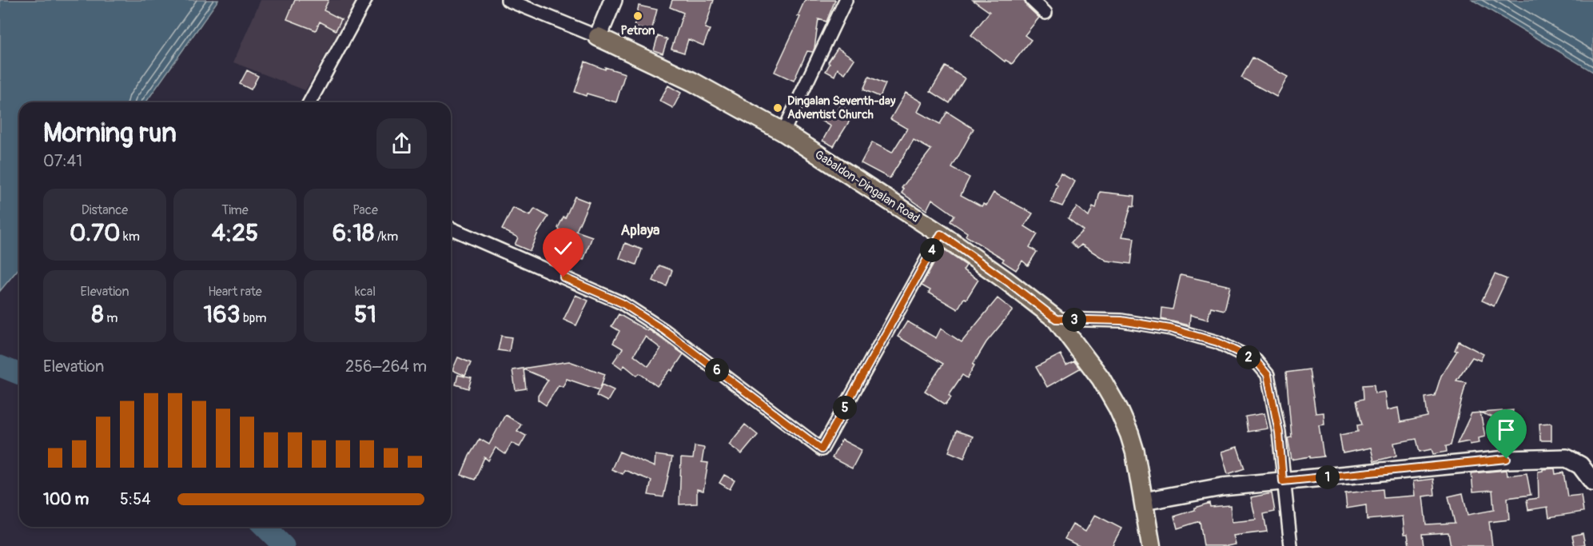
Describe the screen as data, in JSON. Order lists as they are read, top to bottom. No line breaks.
{"streets":{"main road":["Gabaldon-Dingalan Road"]},"districts":["Aplaya"],"places":["Petron","Dingalan Seventh-day Adventist Church"],"page":{"heading":["Morning run","07:41"],"stats":[["Distance","0.70 km"],["Time","4:25"],["Pace","6:18 /km"],["Elevation","8 m"],["Heart rate","163 bpm"],["kcal","51"]],"pins":["4","3","2","6","5","1"],"chart":["Elevation","256–264 m"],"list":[{"name":"100 m","note":"5:54"}]}}
